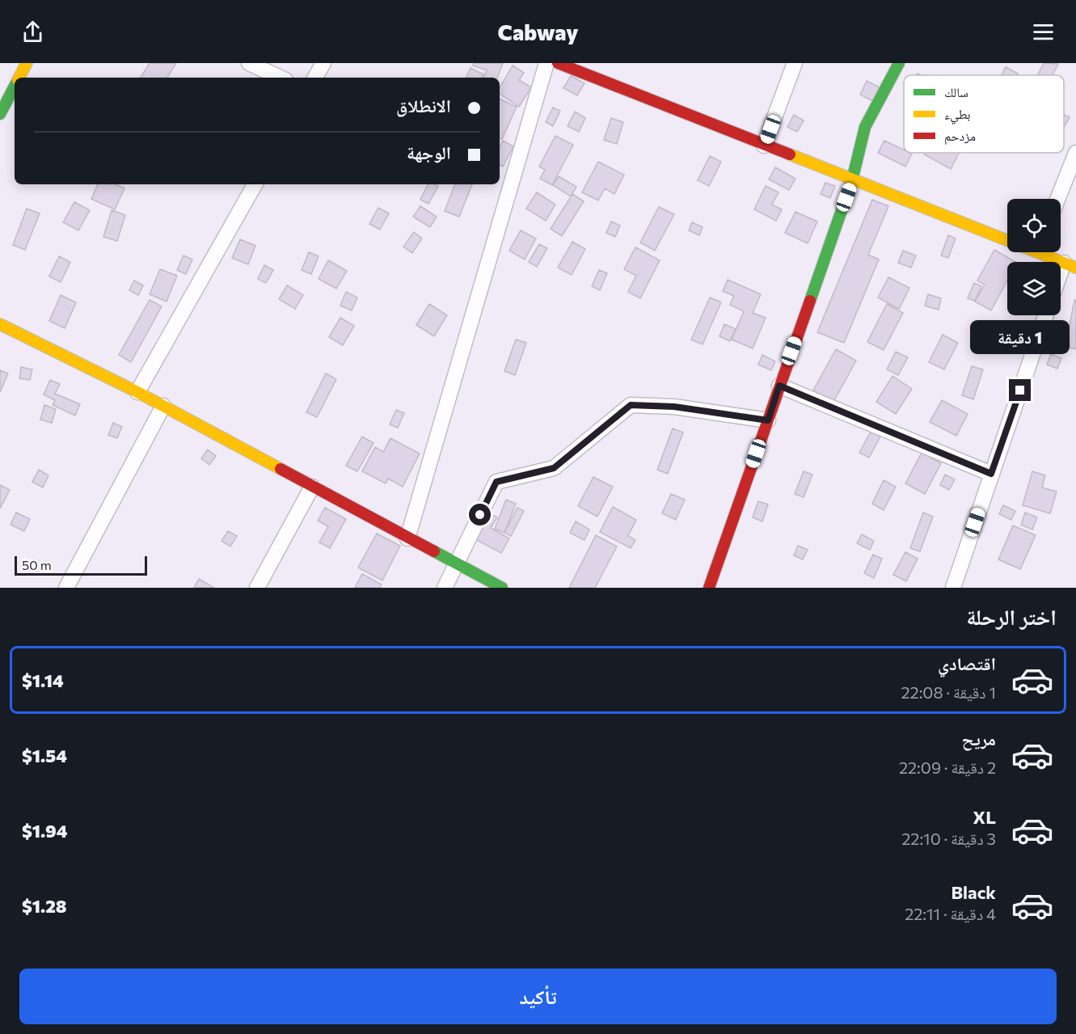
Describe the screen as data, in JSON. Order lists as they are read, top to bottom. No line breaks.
{"legend":["سالك","بطيء","مزدحم"],"scale_bar":"50 m","page":{"header":"Cabway","banner":["الانطلاق","الوجهة"],"bubble":"1 دقيقة","scale":"50 m","heading":"اختر الرحلة","list":[{"name":"اقتصادي","note":"1 دقيقة · 22:08","value":"$1.14"},{"name":"مريح","note":"2 دقيقة · 22:09","value":"$1.54"},{"name":"XL","note":"3 دقيقة · 22:10","value":"$1.94"},{"name":"Black","note":"4 دقيقة · 22:11","value":"$1.28"}],"buttons":"تأكيد"}}
